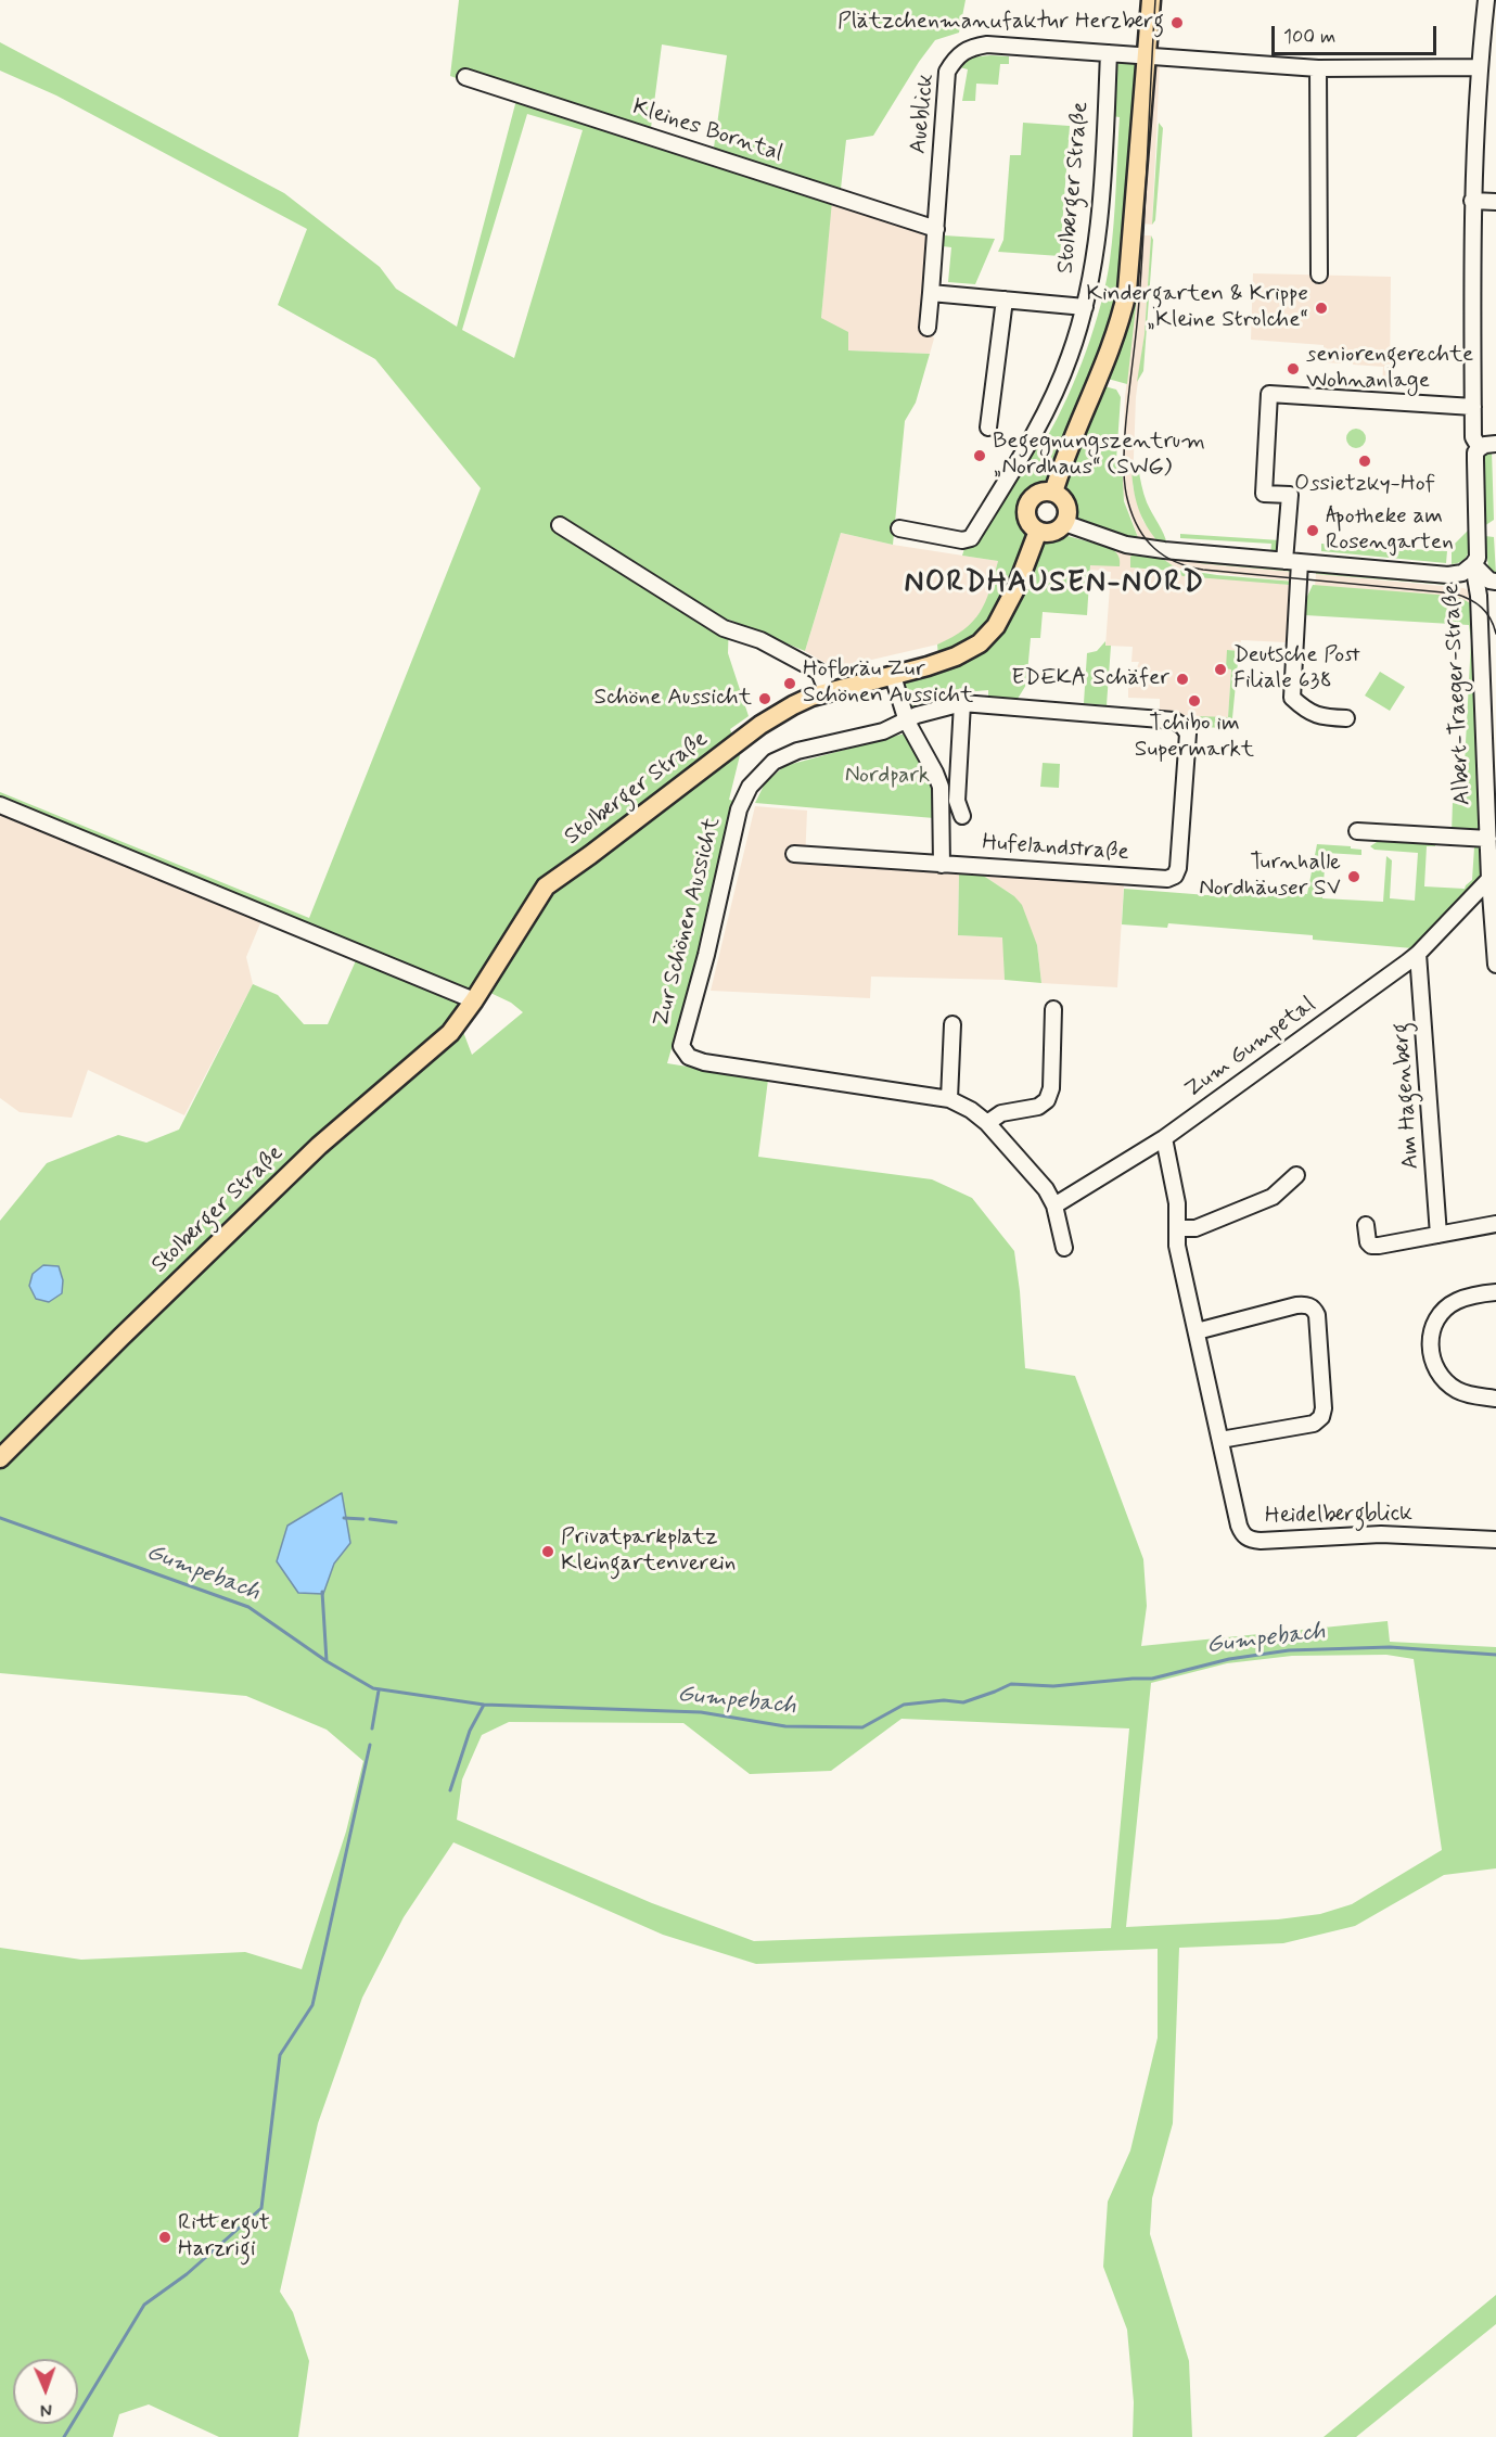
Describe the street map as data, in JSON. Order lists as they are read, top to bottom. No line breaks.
{"streets":{"main road":["Stolberger Straße"],"street":["Aueblick","Kleines Borntal","Albert-Traeger-Straße","Hufelandstraße","Zur Schönen Aussicht","Zum Gumpetal","Am Hagenberg","Heidelbergblick"]},"crossings":[["Aueblick","Kleines Borntal"],["Aueblick","Stolberger Straße"],["Aueblick","Albert-Traeger-Straße"],["Albert-Traeger-Straße","Zum Gumpetal"],["Zur Schönen Aussicht","Zum Gumpetal"],["Zum Gumpetal","Am Hagenberg"],["Zum Gumpetal","Heidelbergblick"]],"districts":["NORDHAUSEN-NORD"],"water":["Gumpebach"],"parks":["Nordpark"],"places":["Plätzchenmanufaktur Herzberg","Kindergarten & Krippe „Kleine Strolche“","seniorengerechte Wohnanlage","Begegnungszentrum „Nordhaus“ (SWG)","Ossietzky-Hof","Apotheke am Rosengarten","Deutsche Post Filiale 638","EDEKA Schäfer","Hofbräu Zur Schönen Aussicht","Schöne Aussicht","Tchibo im Supermarkt","Turnhalle Nordhäuser SV","Privatparkplatz Kleingartenverein","Rittergut Harzrigi"],"scale_bar":"100 m","north":"bottom"}
